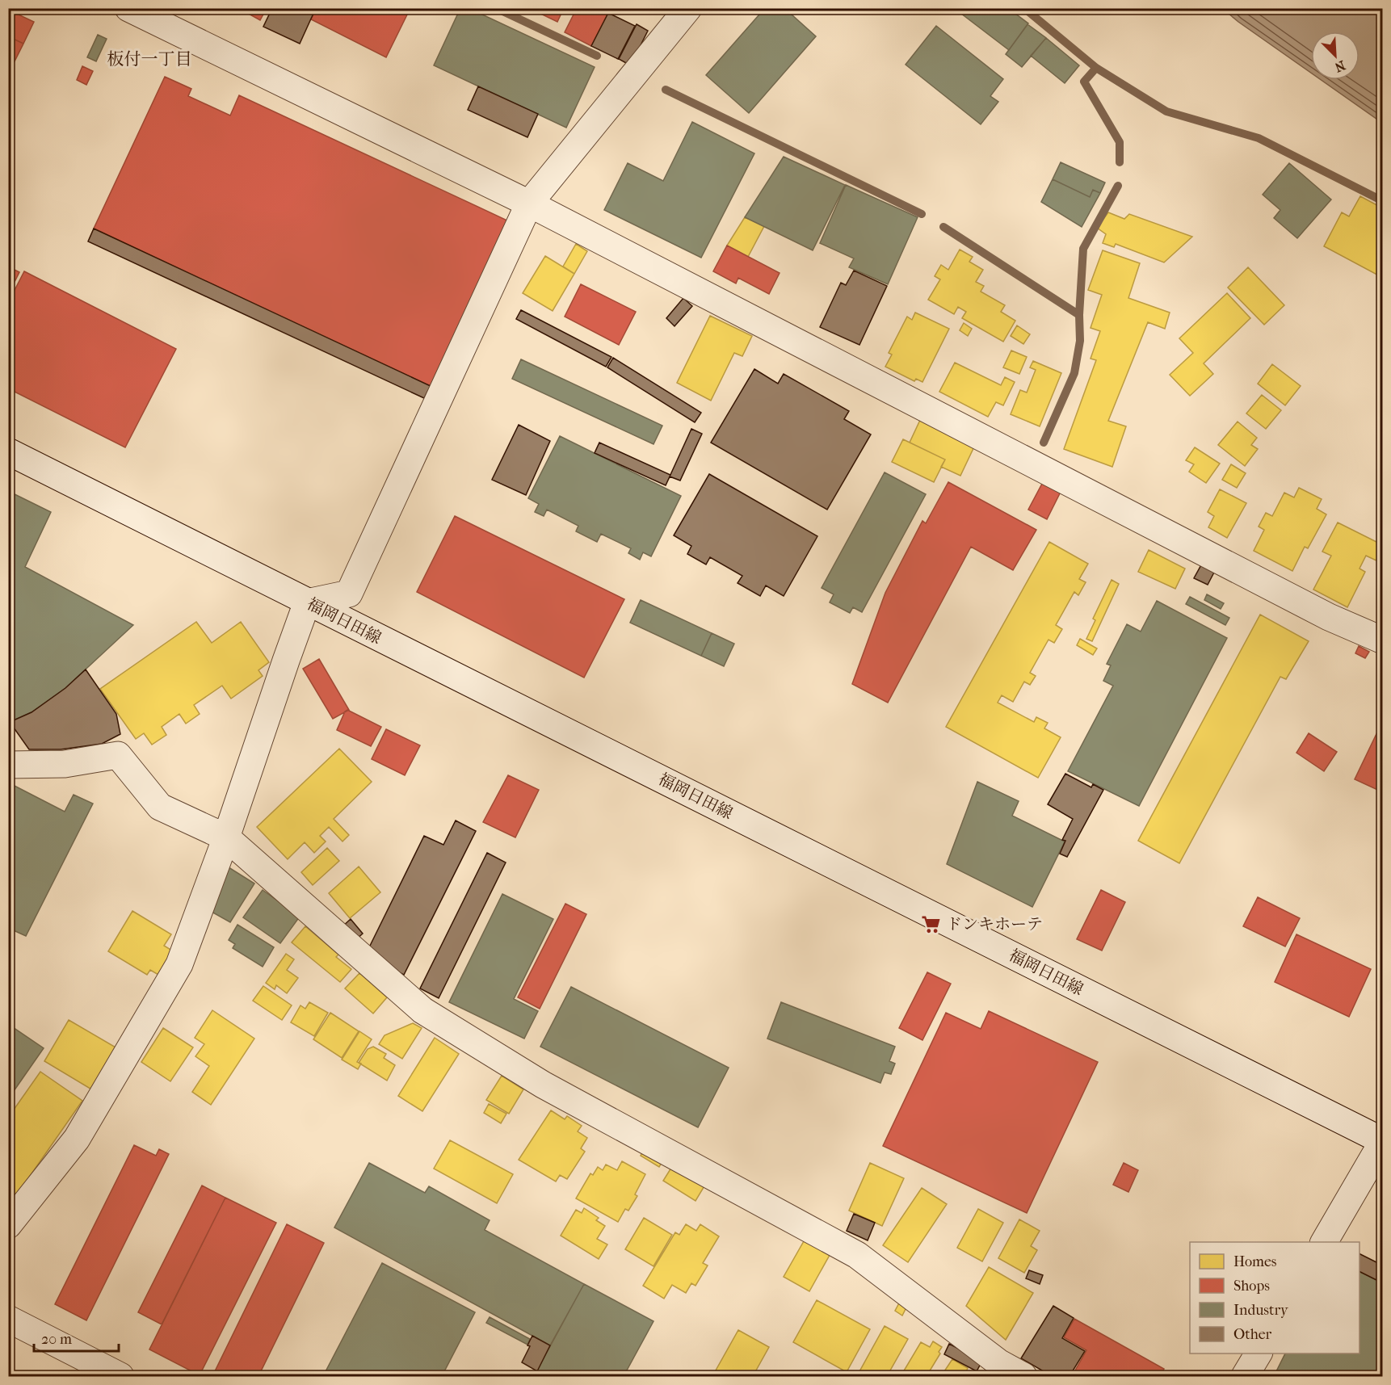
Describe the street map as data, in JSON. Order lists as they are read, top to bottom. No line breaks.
{"streets":{"street":["福岡日田線"]},"districts":["板付一丁目"],"places":{"supermarket":["ドンキホーテ"]},"legend":["Homes","Shops","Industry","Other"],"scale_bar":"20 m","north":"bottom right"}
